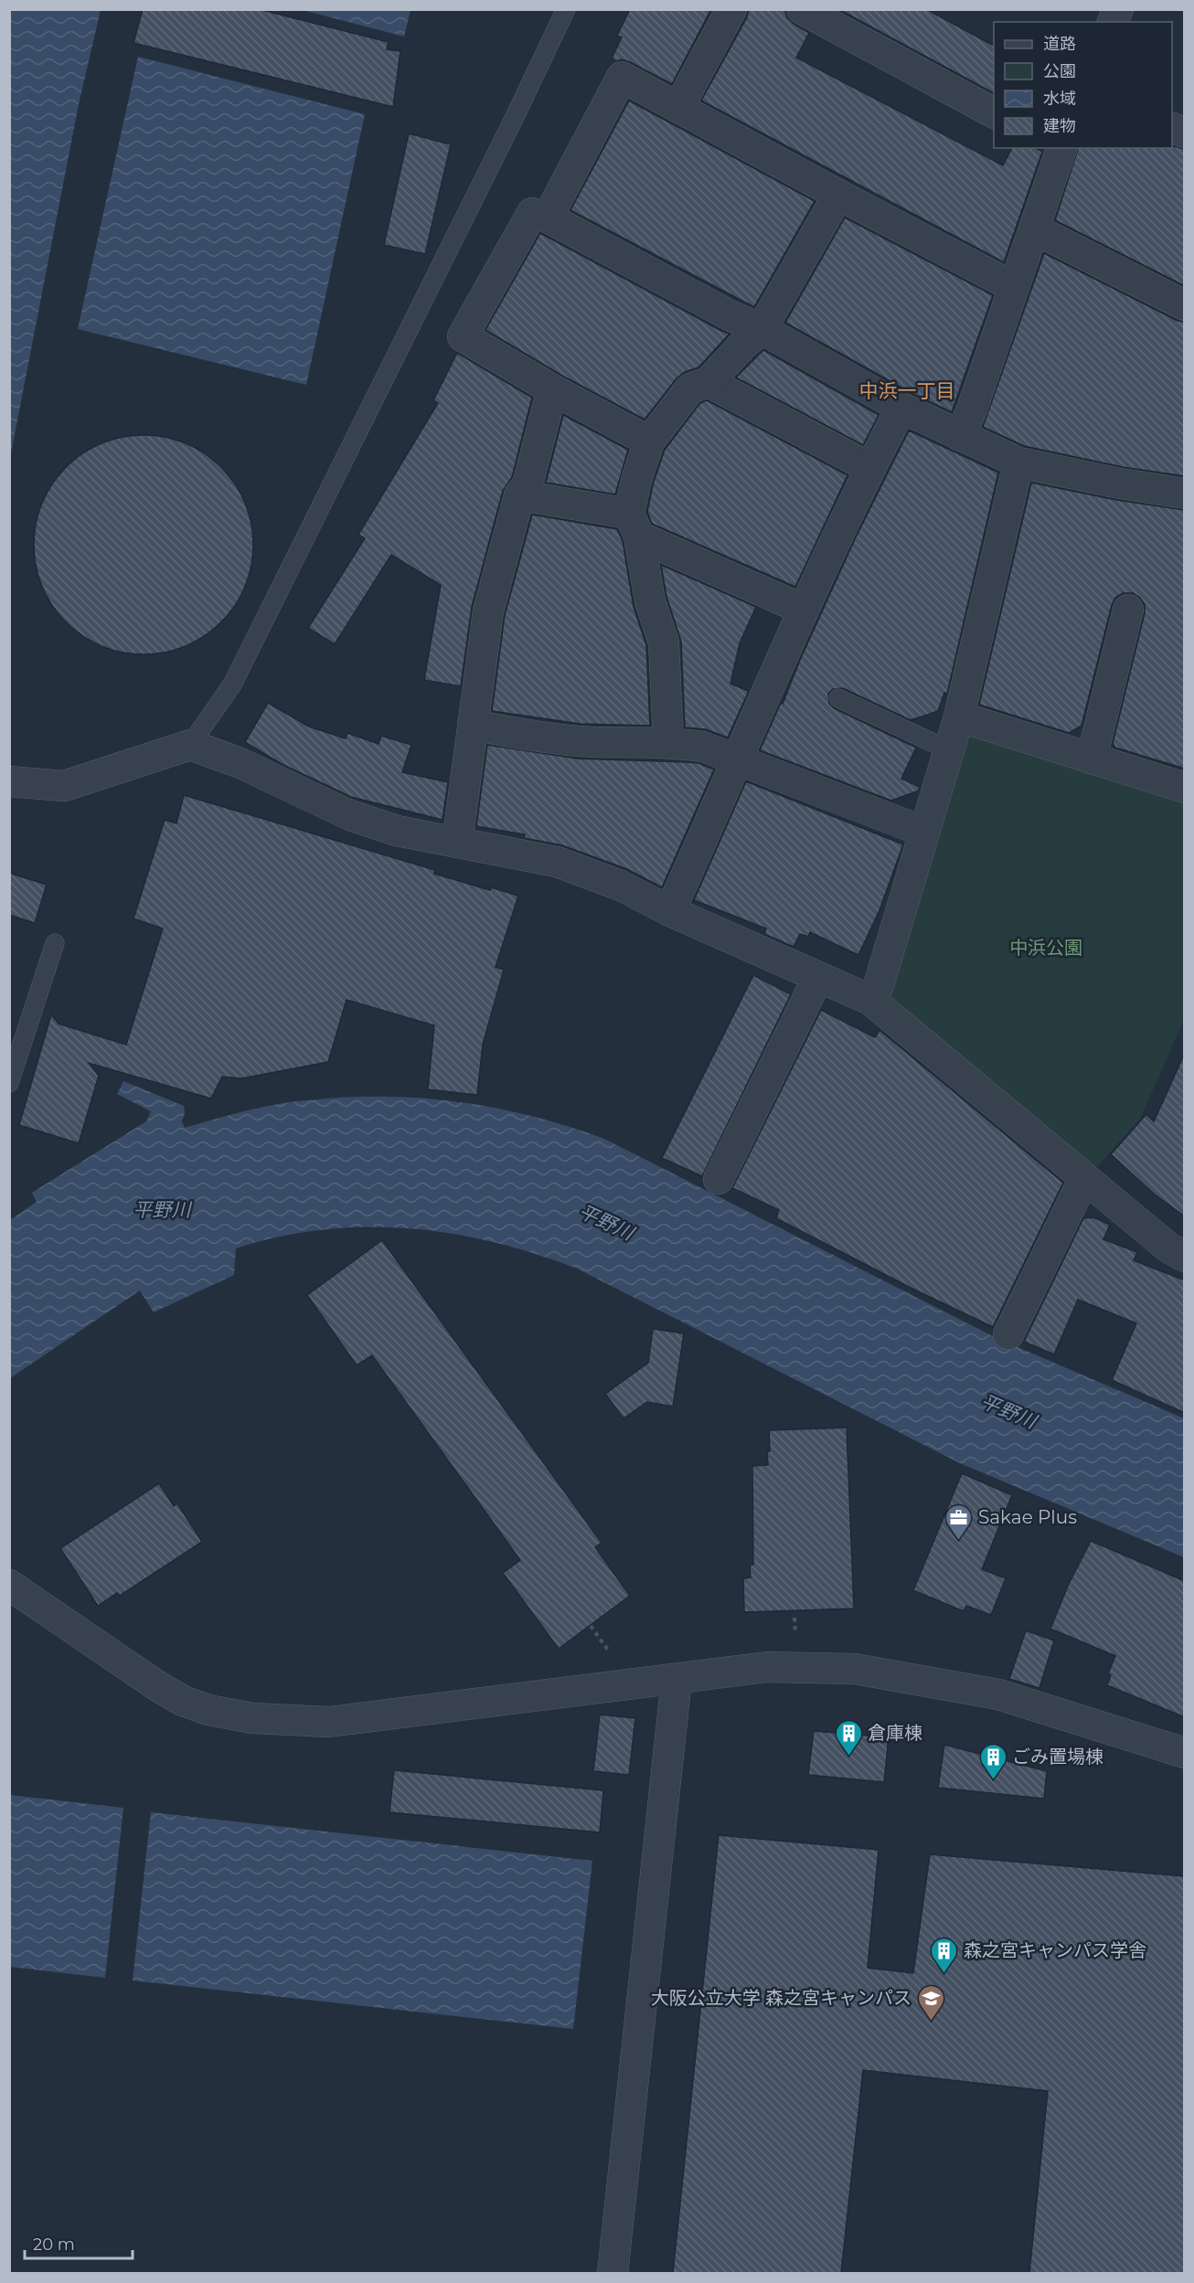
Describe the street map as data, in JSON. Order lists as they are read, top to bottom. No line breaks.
{"districts":["中浜一丁目"],"water":["平野川"],"parks":["中浜公園"],"places":{"office":["Sakae Plus"],"building":["倉庫棟","ごみ置場棟","森之宮キャンパス学舎"],"school or university":["大阪公立大学 森之宮キャンパス"]},"legend":["道路","公園","水域","建物"],"scale_bar":"20 m"}
